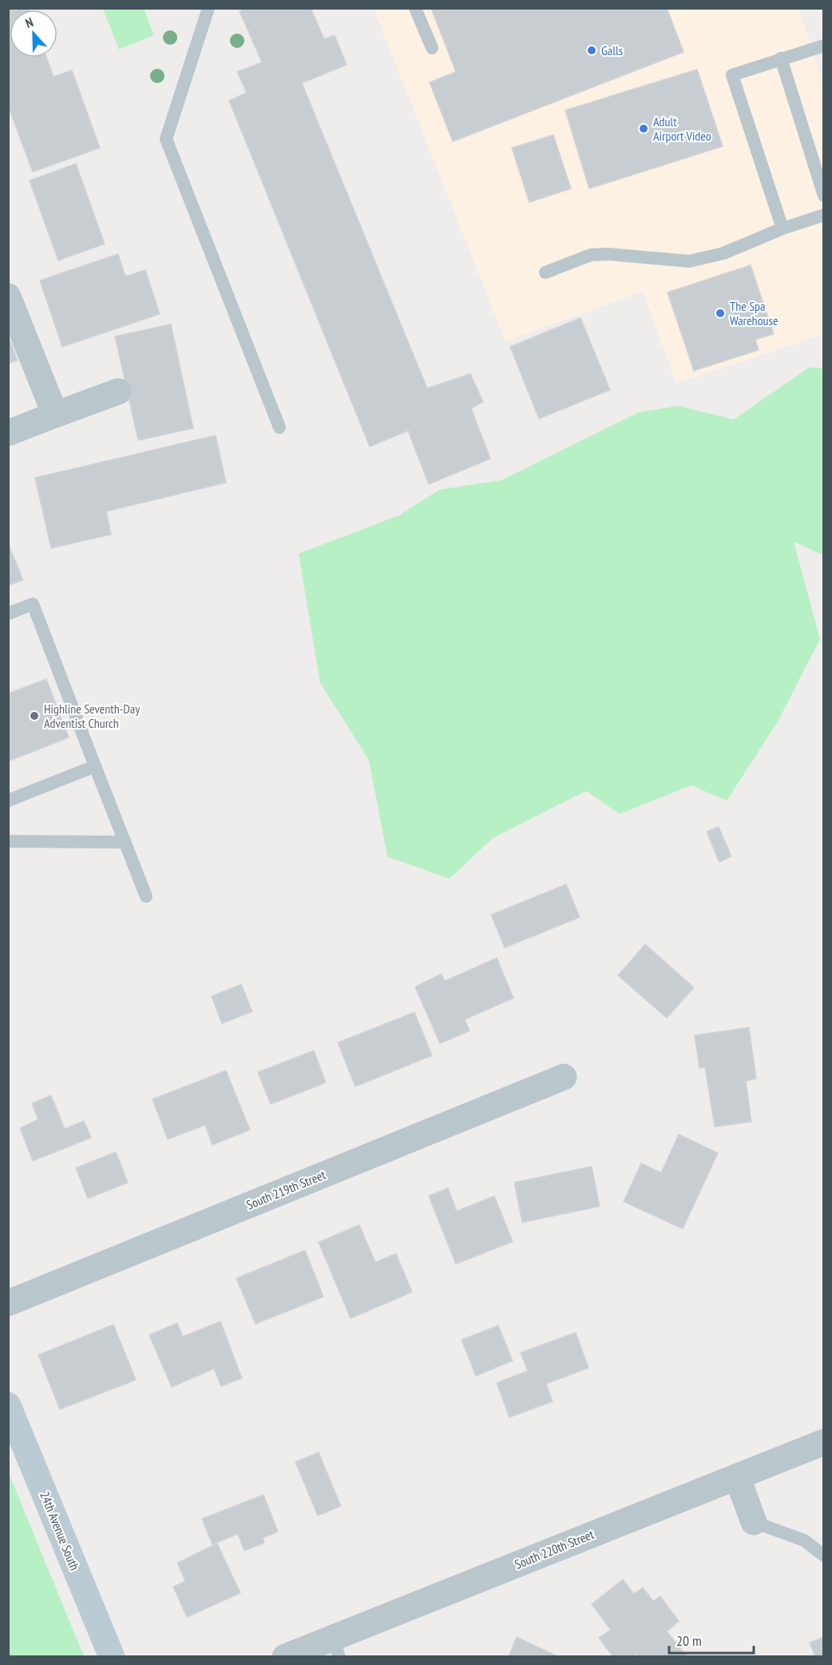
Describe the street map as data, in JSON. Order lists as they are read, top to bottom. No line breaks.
{"streets":{"street":["South 219th Street","24th Avenue South","South 220th Street"]},"places":["Galls","Adult Airport Video","The Spa Warehouse","Highline Seventh-Day Adventist Church"],"scale_bar":"20 m","north":"top"}
